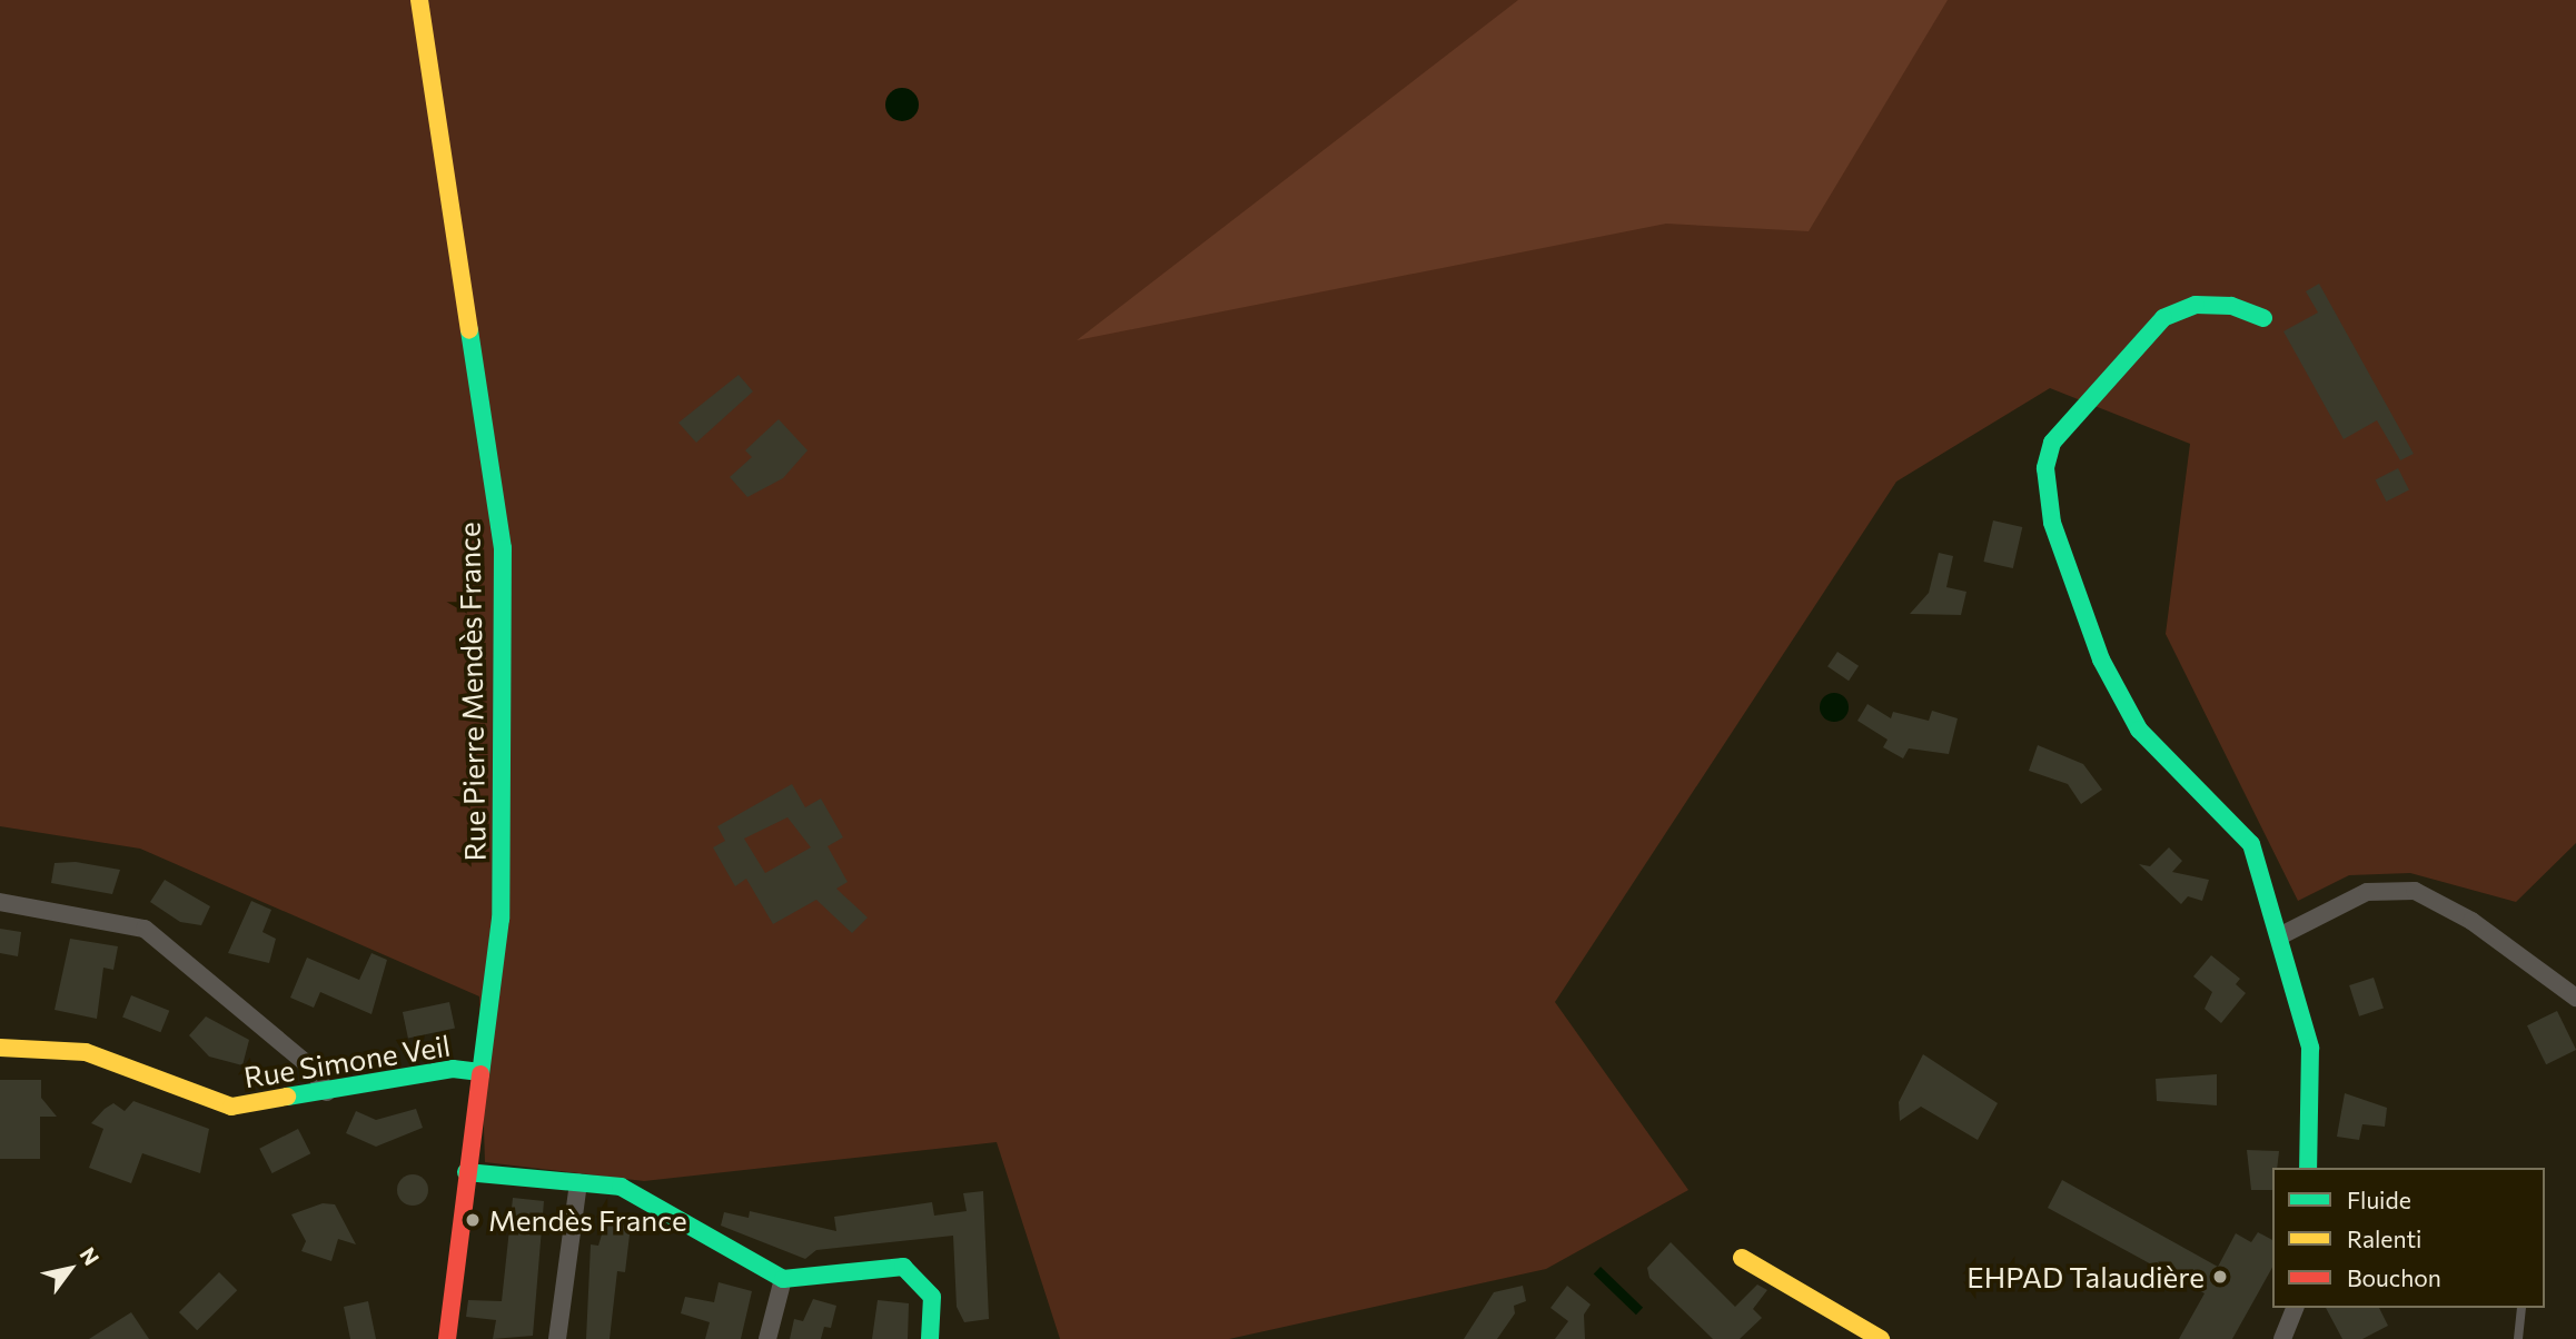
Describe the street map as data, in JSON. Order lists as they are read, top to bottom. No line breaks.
{"streets":{"street":["Rue Pierre Mendès France","Rue Simone Veil"]},"crossings":[["Rue Pierre Mendès France","Rue Simone Veil"]],"places":["Mendès France","EHPAD Talaudière"],"legend":["Fluide","Ralenti","Bouchon"],"north":"top right"}
